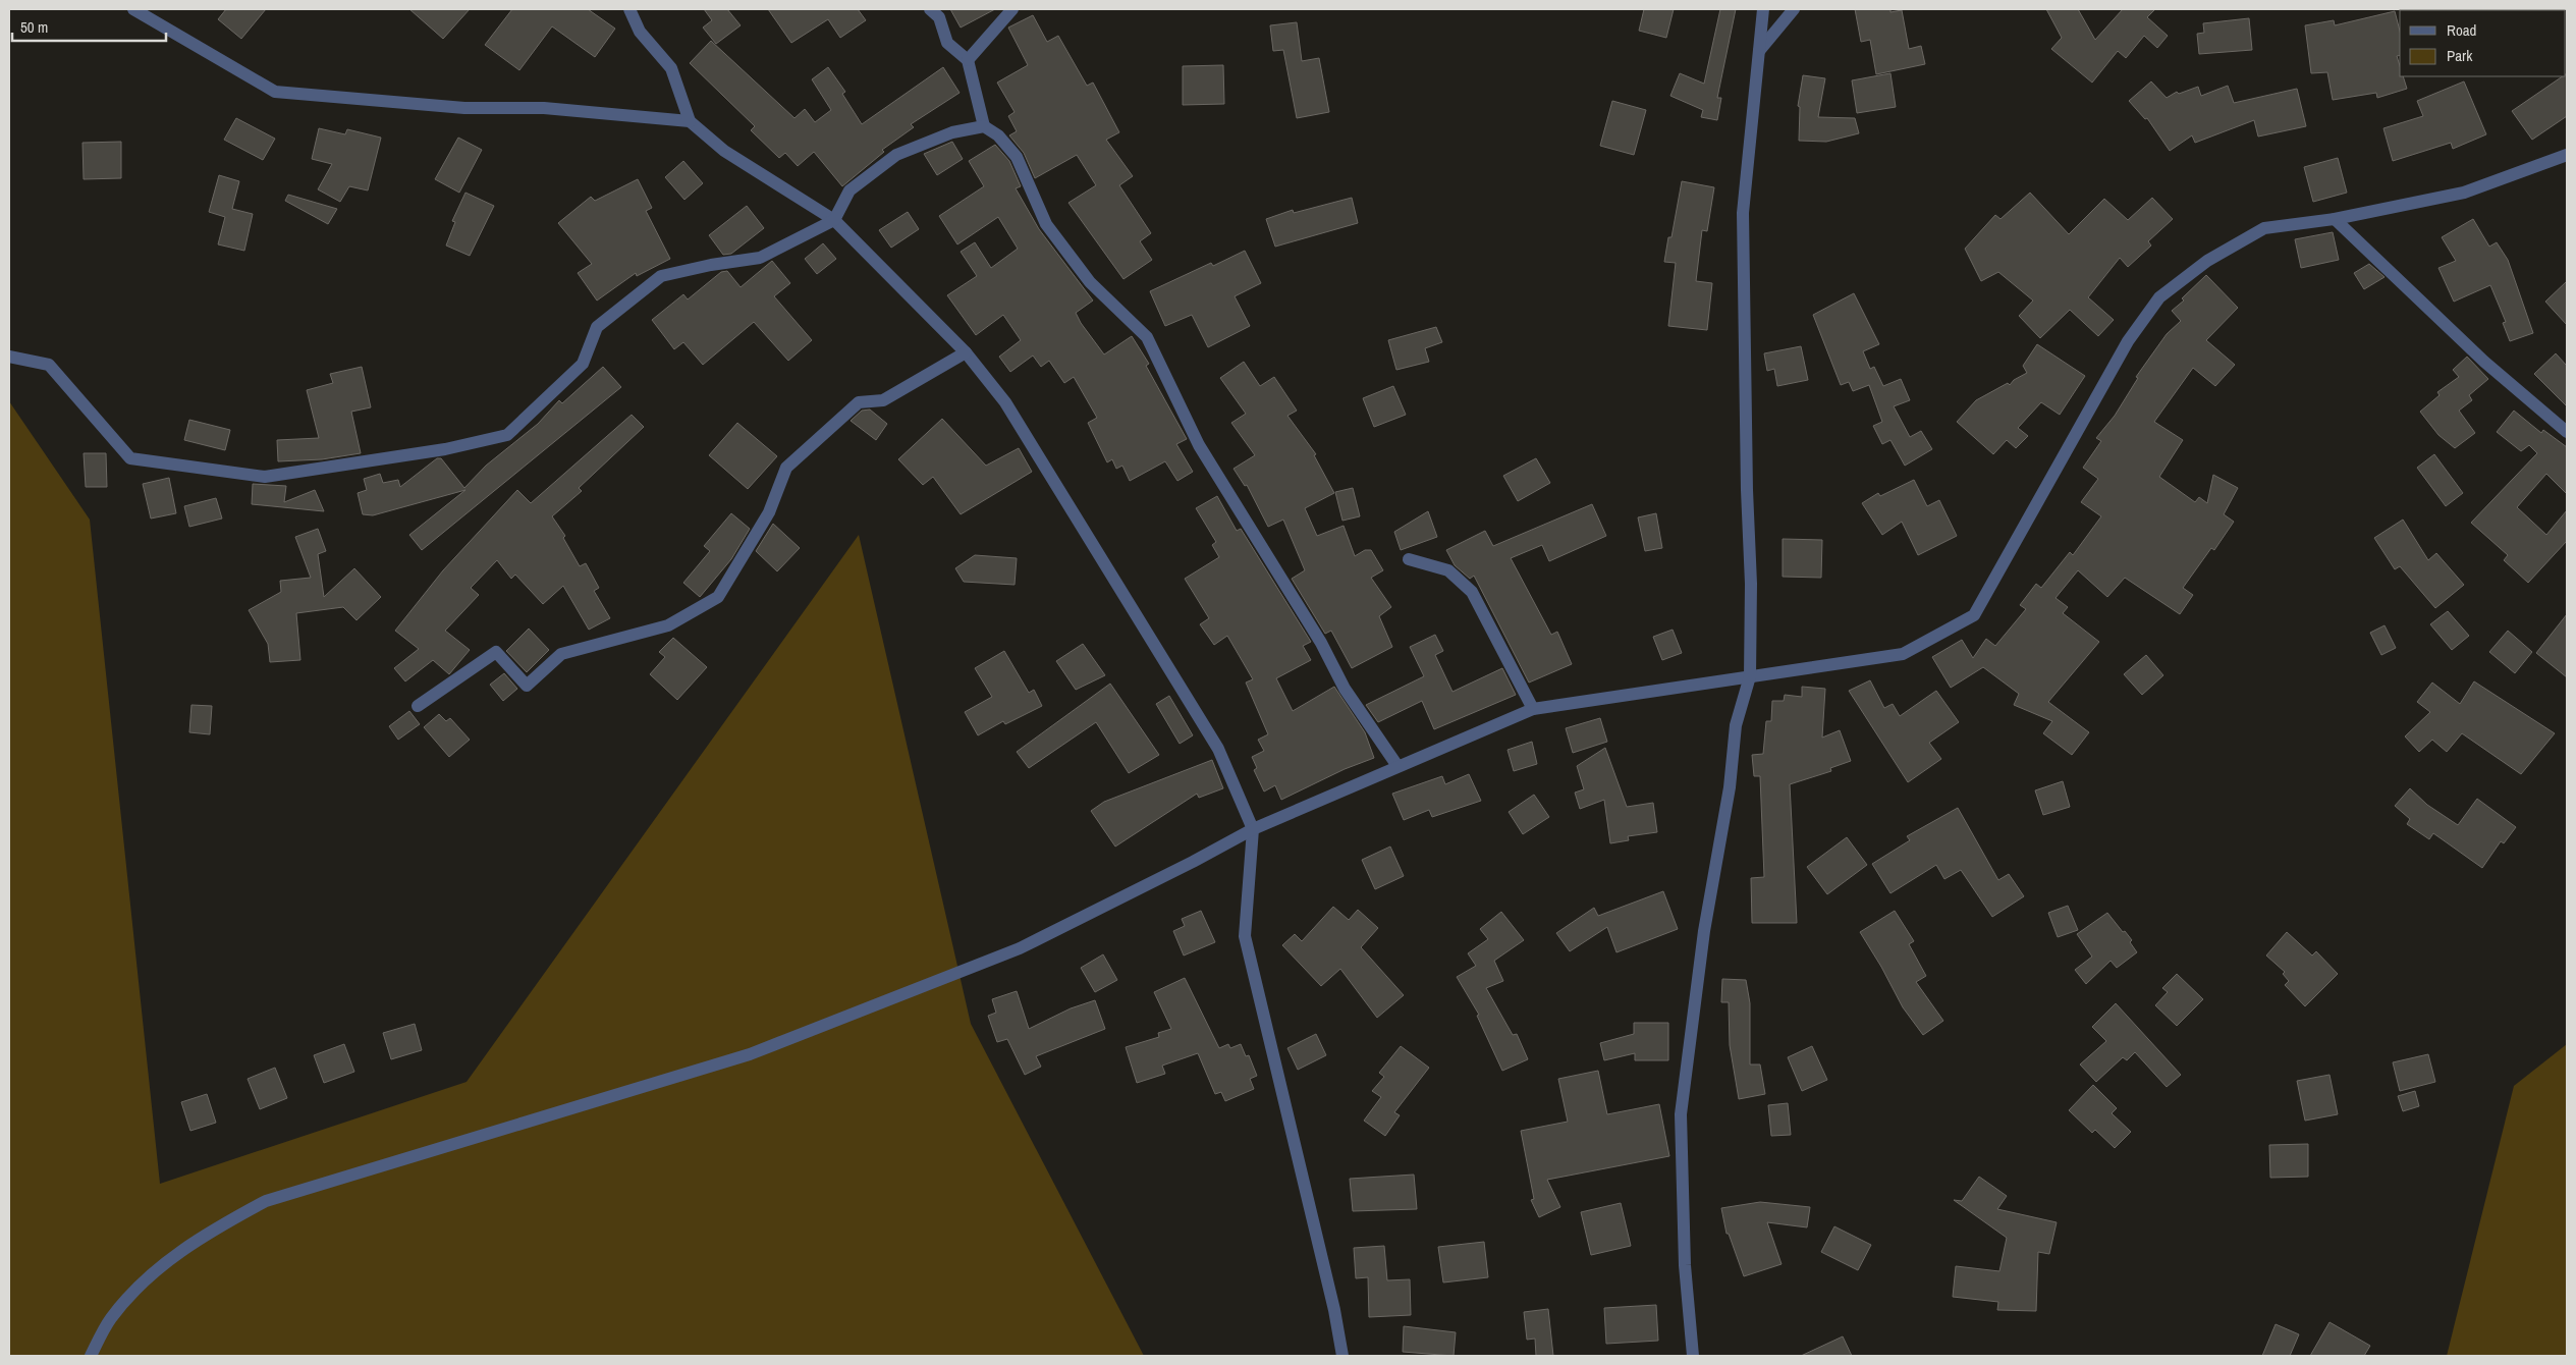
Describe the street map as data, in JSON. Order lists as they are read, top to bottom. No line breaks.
{"legend":["Road","Park"],"scale_bar":"50 m"}
